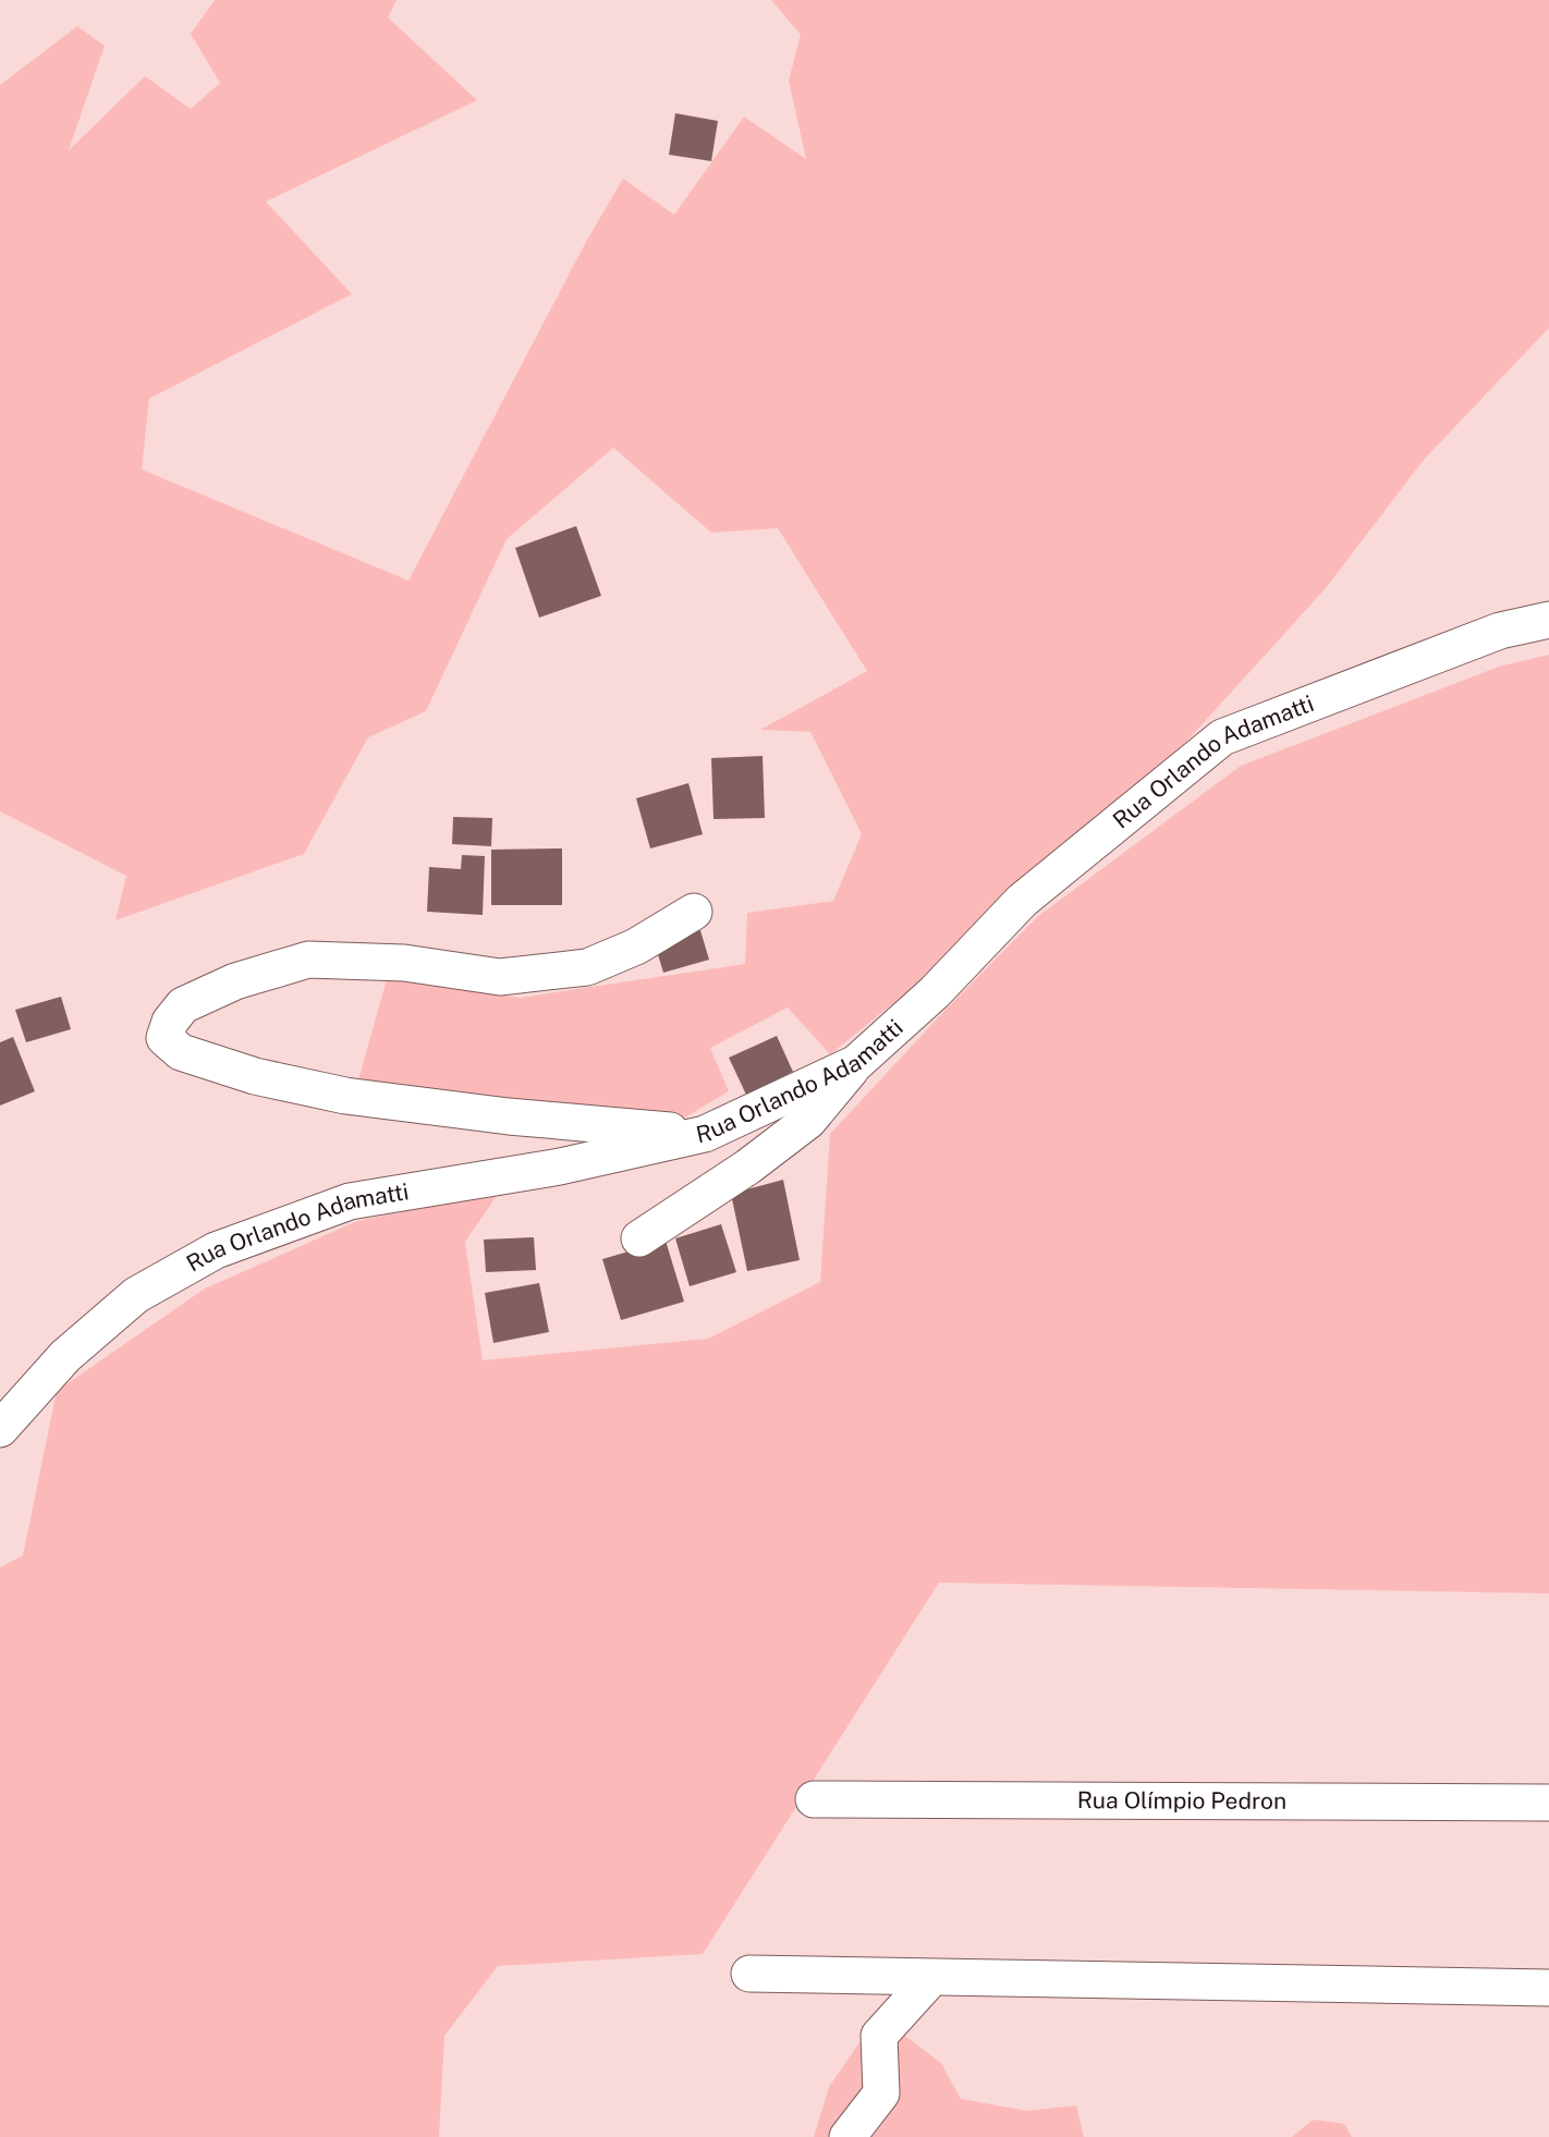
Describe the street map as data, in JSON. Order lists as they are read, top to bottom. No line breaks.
{"streets":{"street":["Rua Orlando Adamatti","Rua Olímpio Pedron"]}}
